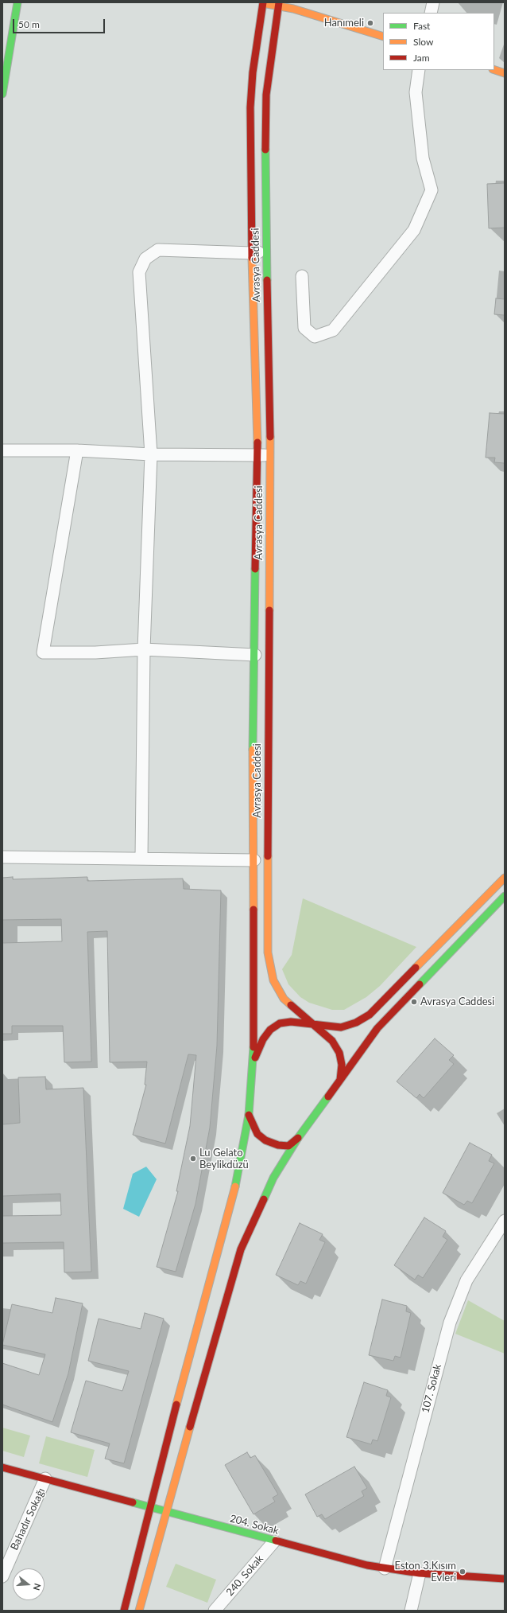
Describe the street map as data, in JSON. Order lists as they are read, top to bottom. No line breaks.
{"streets":{"street":["Avrasya Caddesi","107. Sokak","Bahadır Sokağı","204. Sokak","240. Sokak"]},"crossings":[["107. Sokak","204. Sokak"],["Bahadır Sokağı","204. Sokak"],["204. Sokak","240. Sokak"]],"places":["Hanımeli","Avrasya Caddesi","Lu Gelato Beylikdüzü","Eston 3.Kısım Evleri"],"legend":["Fast","Slow","Jam"],"scale_bar":"50 m","north":"right"}
